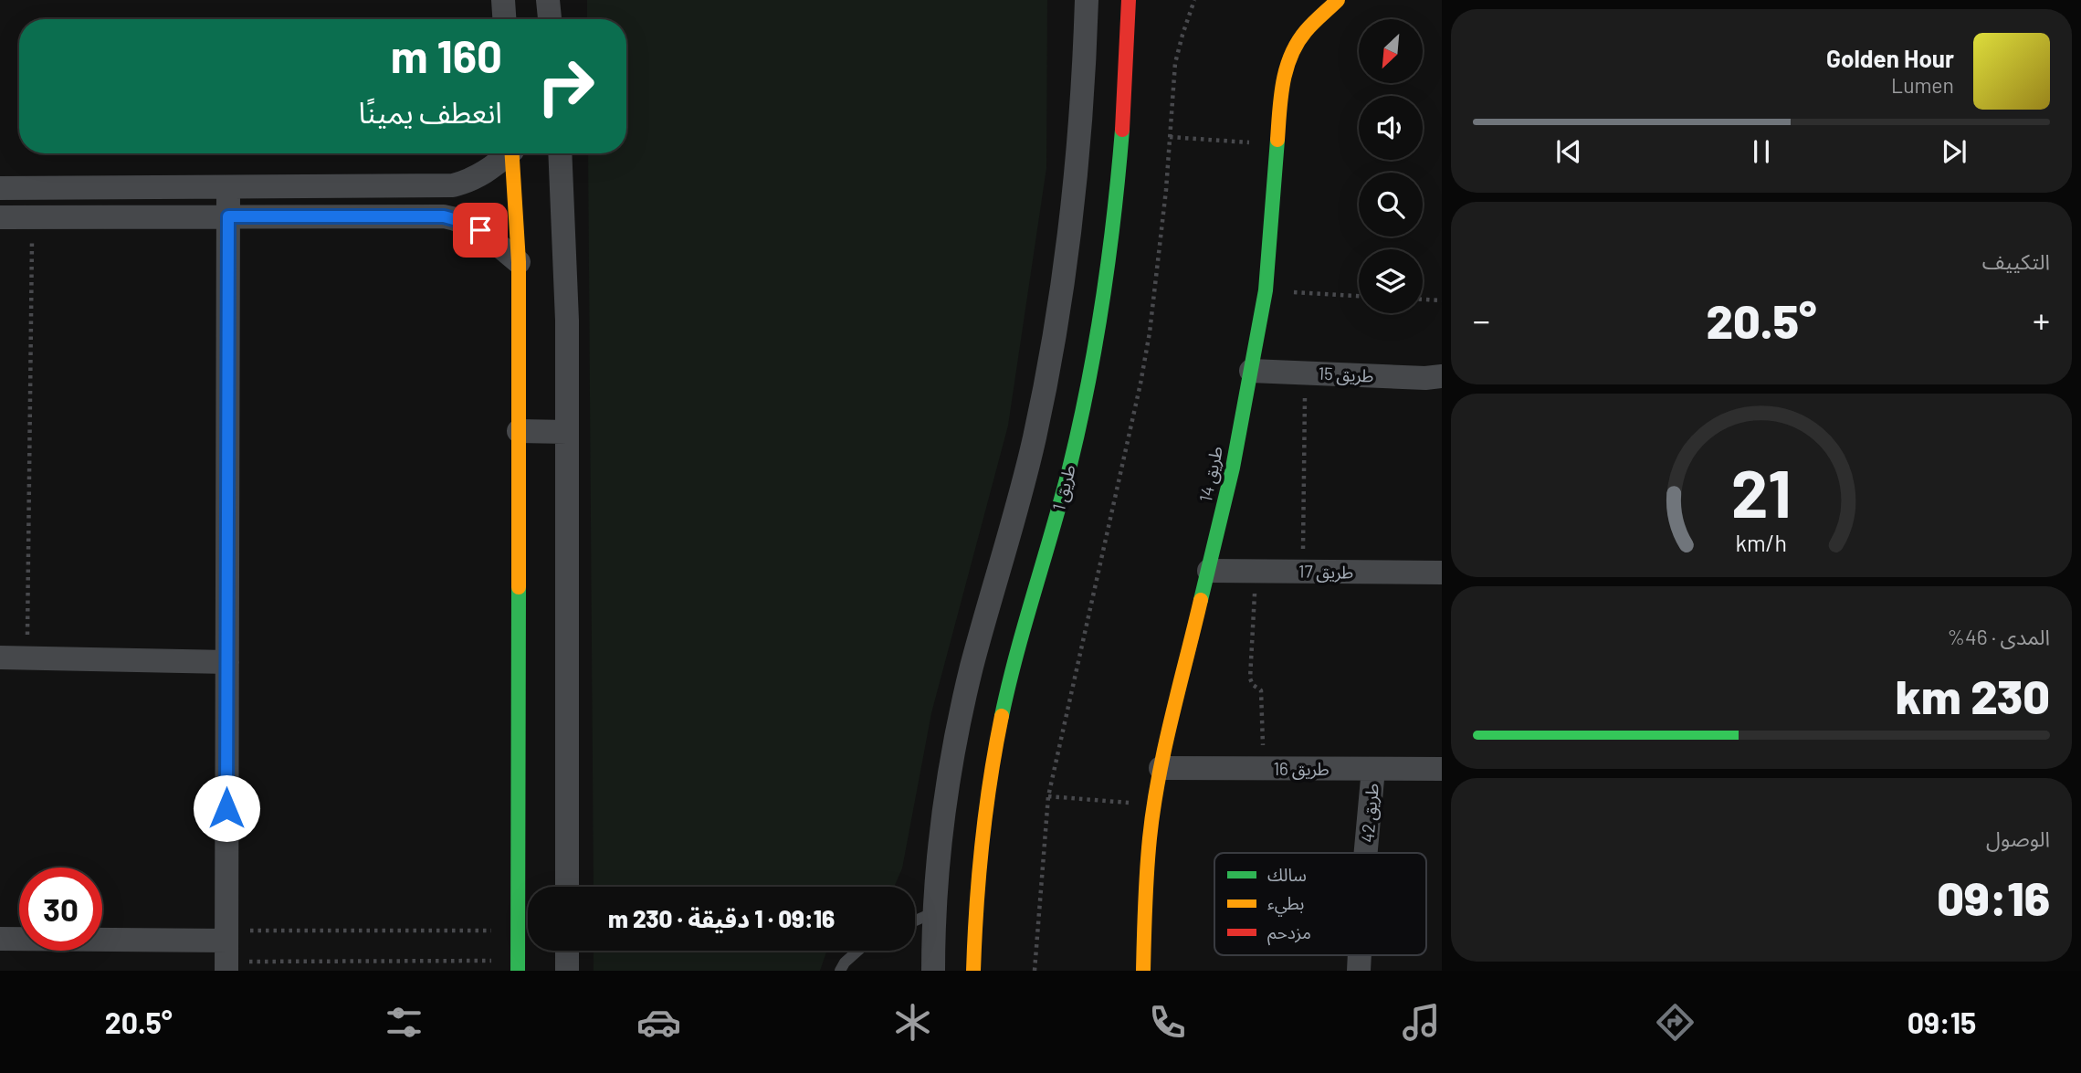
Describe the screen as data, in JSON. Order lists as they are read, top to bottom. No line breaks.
{"streets":{"street":["طريق 15","طريق 14","طريق 1","طريق 17","طريق 16","طريق 42"]},"crossings":[["طريق 15","طريق 14"],["طريق 14","طريق 17"],["طريق 14","طريق 16"],["طريق 16","طريق 42"]],"legend":["سالك","بطيء","مزدحم"],"north":"bottom left","page":{"turn":["160 m","انعطف يمينًا"],"song":["Golden Hour","Lumen"],"tile":["التكييف",["المدى · 46%","230 km"],["الوصول","09:16"]],"heat":["−","20.5°","+"],"limit":"30","trip":"09:16 · 1 دقيقة · 230 m","tabs":["09:15","20.5°"],"gauge":["21","km/h"]}}
